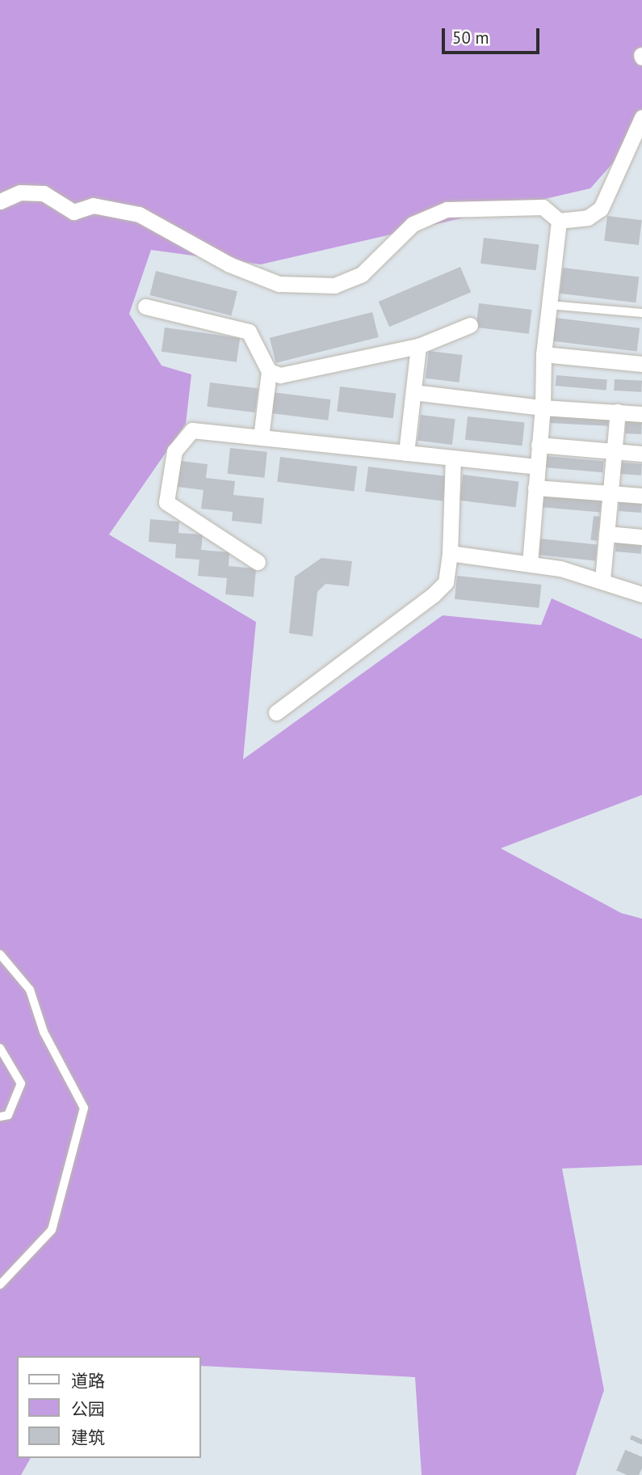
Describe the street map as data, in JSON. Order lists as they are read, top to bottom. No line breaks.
{"legend":["道路","公园","建筑"],"scale_bar":"50 m"}
